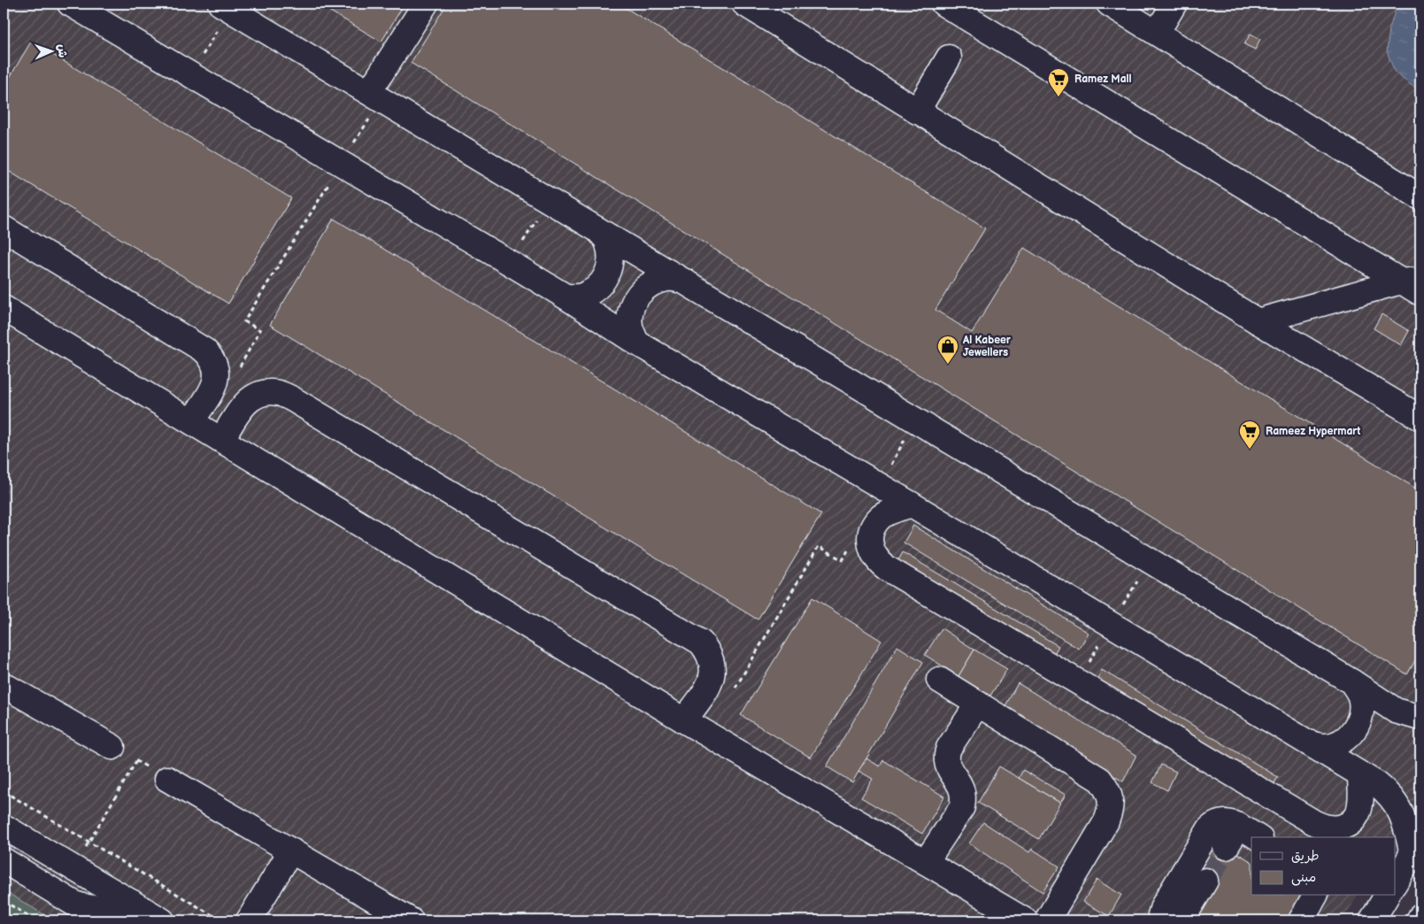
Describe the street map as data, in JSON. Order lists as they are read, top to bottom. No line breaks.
{"places":{"supermarket":["Ramez Mall","Rameez Hypermart"],"shop":["Al Kabeer Jewellers"]},"legend":["طريق","مبنى"],"north":"right"}
